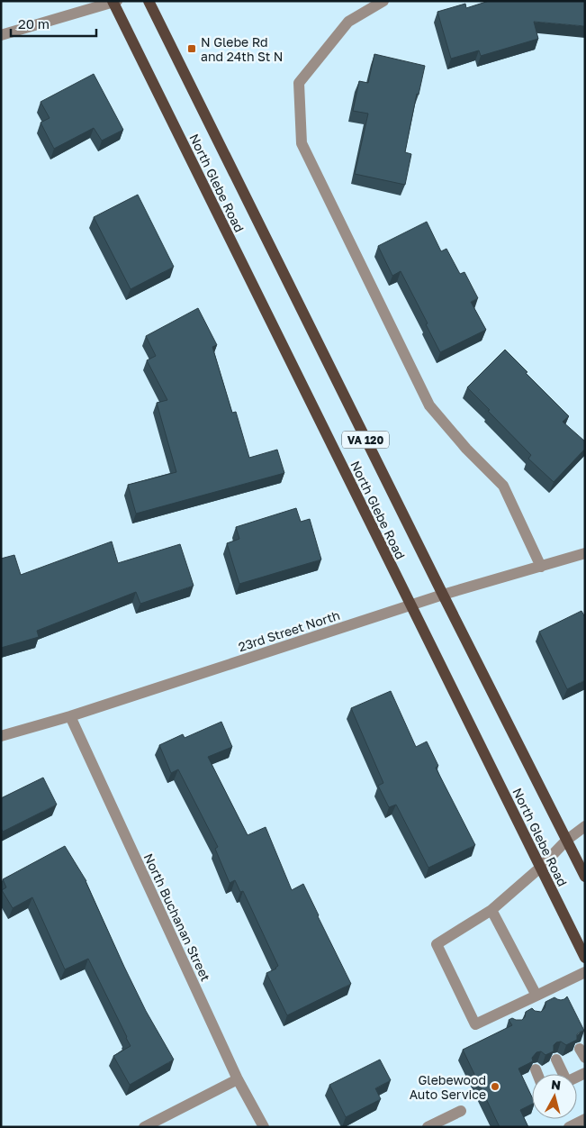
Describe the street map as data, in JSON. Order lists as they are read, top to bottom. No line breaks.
{"streets":{"main road":["North Glebe Road","VA 120"],"street":["23rd Street North","North Buchanan Street"]},"crossings":[["North Glebe Road","23rd Street North"],["23rd Street North","North Buchanan Street"]],"places":{"transit":["N Glebe Rd and 24th St N"],"other":["Glebewood Auto Service"]},"scale_bar":"20 m","north":"top"}
